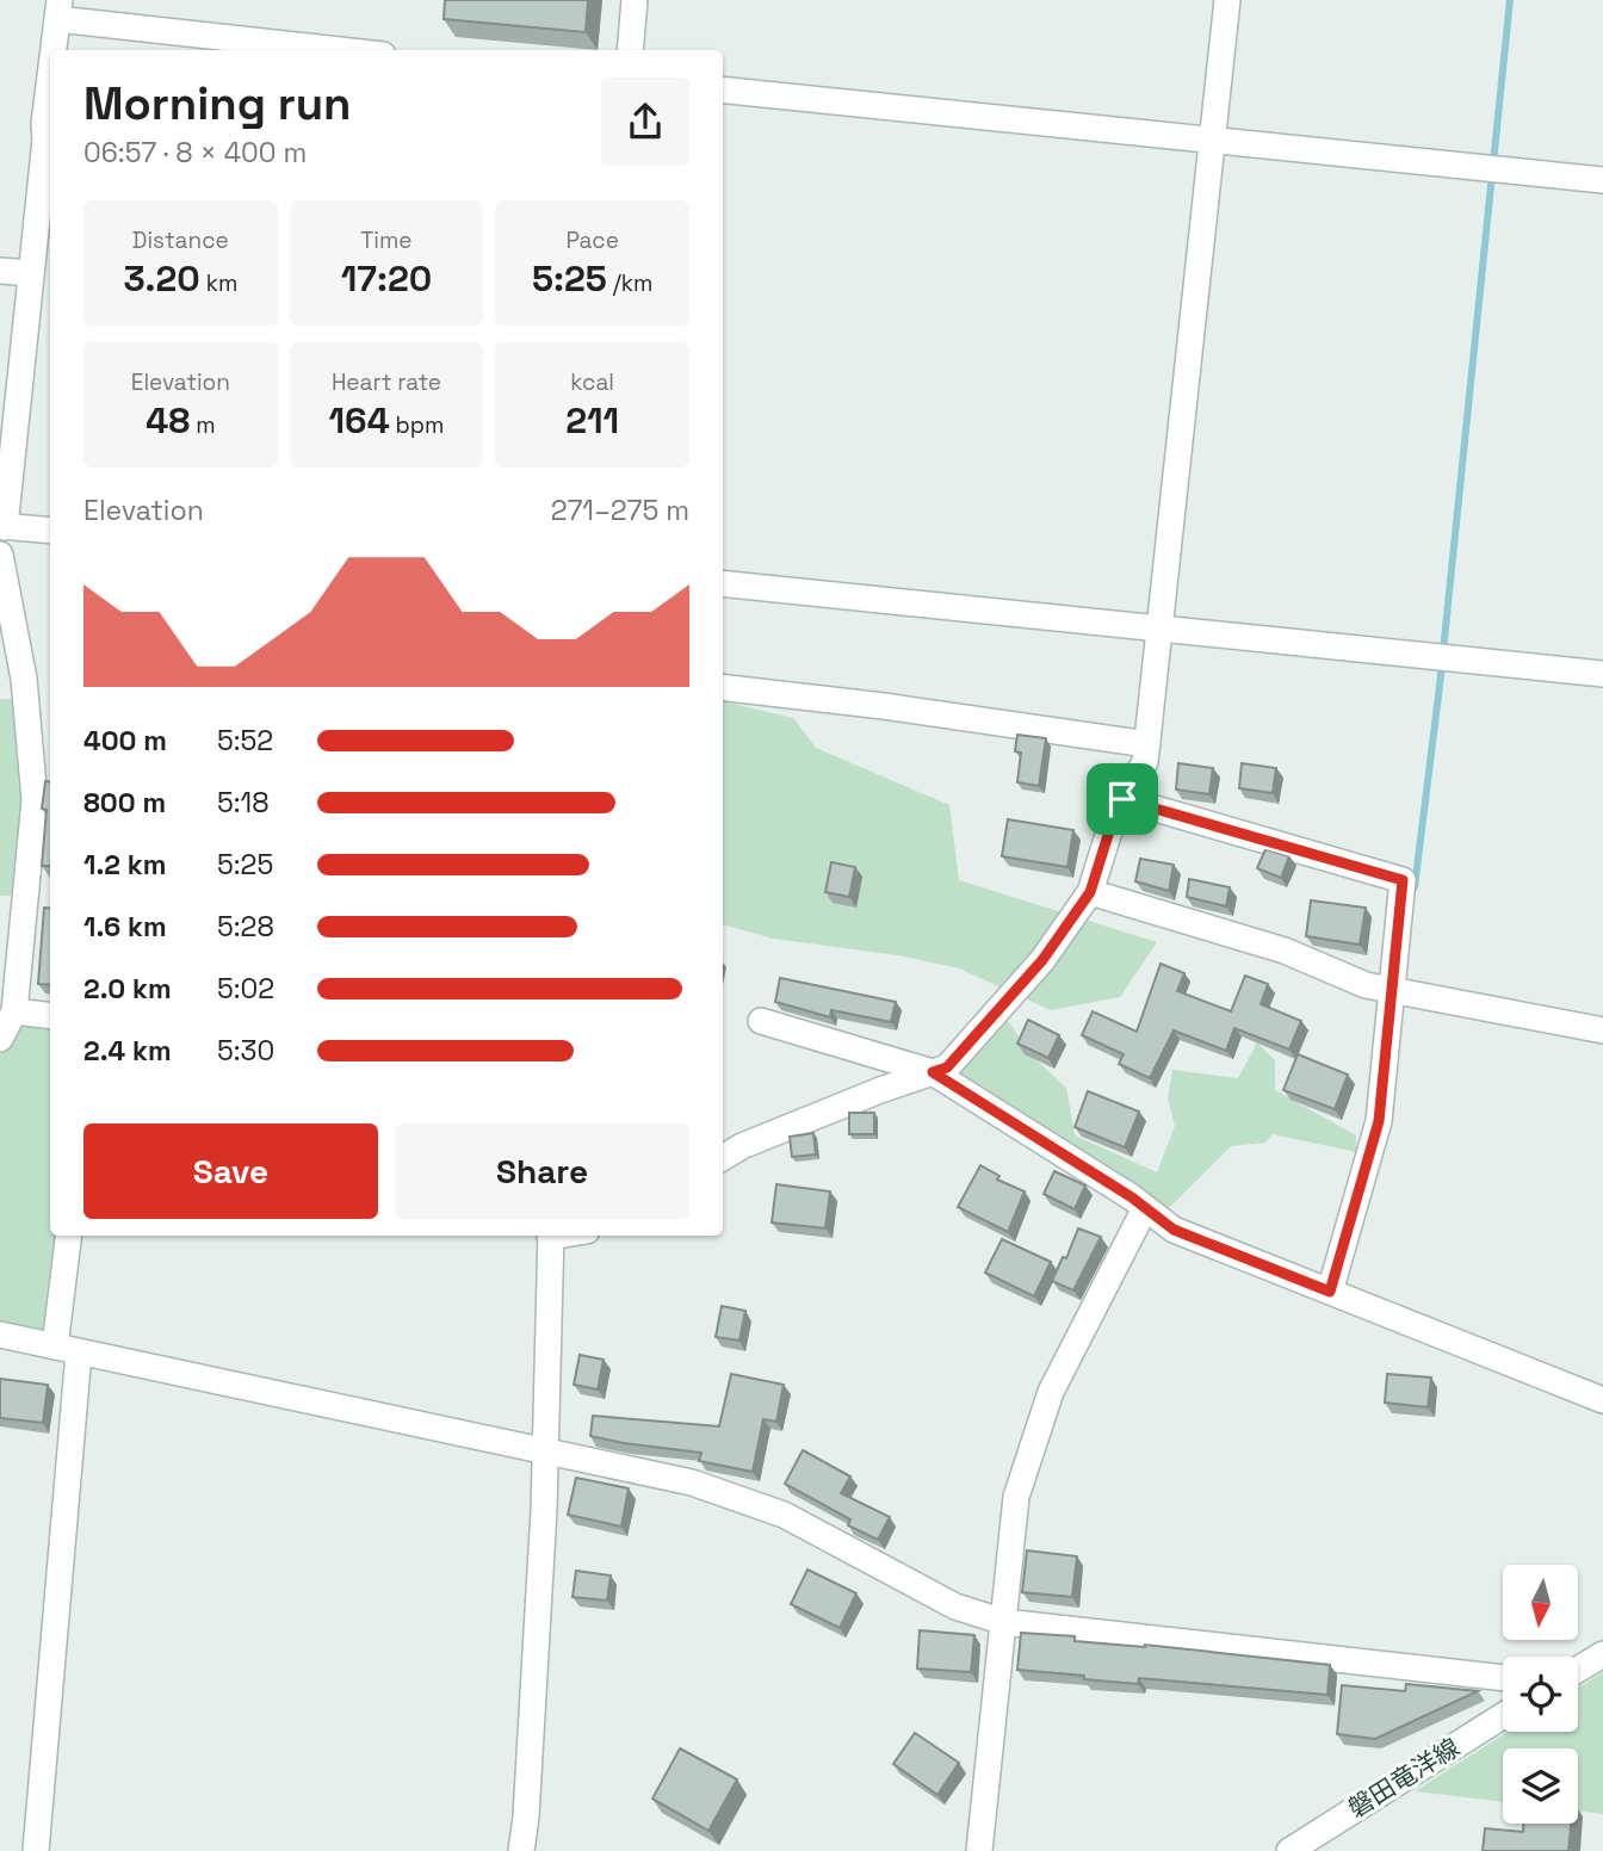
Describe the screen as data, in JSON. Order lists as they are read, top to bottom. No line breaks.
{"streets":{"street":["磐田竜洋線"]},"north":"bottom","page":{"heading":["Morning run","06:57 · 8 × 400 m"],"stats":[["Distance","3.20 km"],["Time","17:20"],["Pace","5:25 /km"],["Elevation","48 m"],["Heart rate","164 bpm"],["kcal","211"]],"chart":["Elevation","271–275 m"],"list":[{"name":"400 m","note":"5:52"},{"name":"800 m","note":"5:18"},{"name":"1.2 km","note":"5:25"},{"name":"1.6 km","note":"5:28"},{"name":"2.0 km","note":"5:02"},{"name":"2.4 km","note":"5:30"}],"buttons":["Save","Share"]}}
